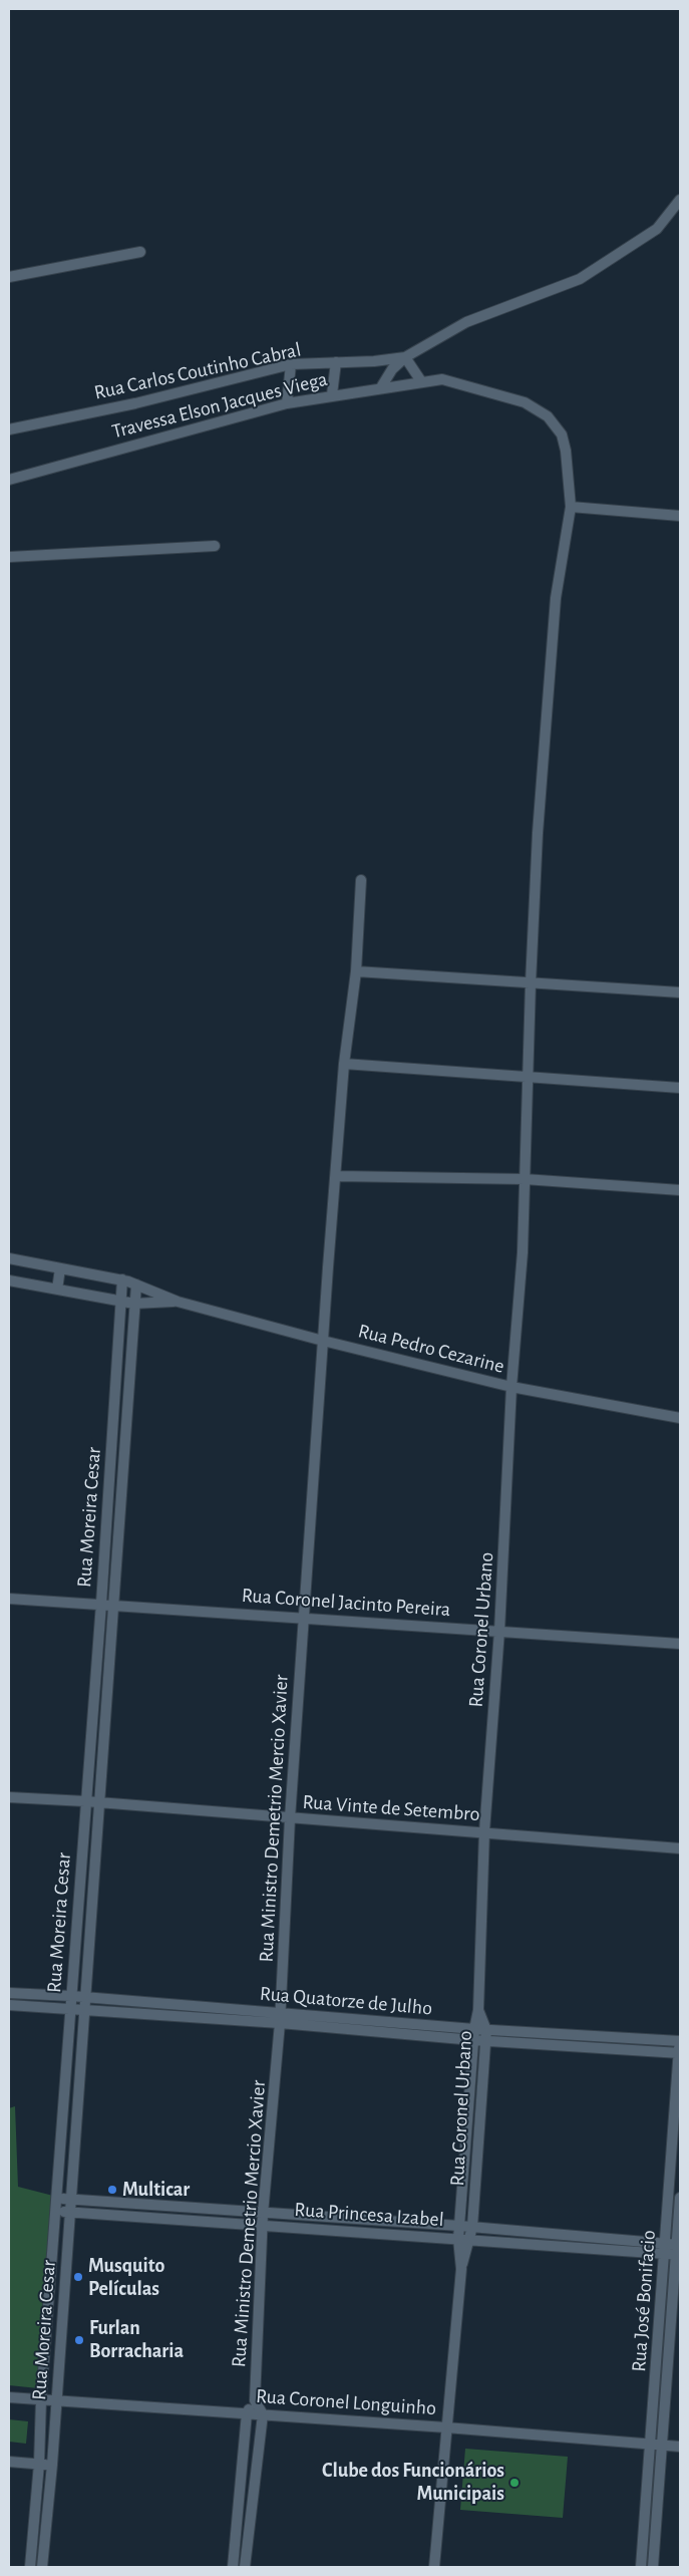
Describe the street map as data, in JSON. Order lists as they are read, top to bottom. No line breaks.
{"streets":{"street":["Rua Carlos Coutinho Cabral","Travessa Elson Jacques Viega","Rua Pedro Cezarine","Rua Moreira Cesar","Rua Coronel Jacinto Pereira","Rua Coronel Urbano","Rua Vinte de Setembro","Rua Ministro Demetrio Mercio Xavier","Rua Quatorze de Julho","Rua Princesa Izabel","Rua José Bonifacio","Rua Coronel Longuinho"]},"crossings":[["Travessa Elson Jacques Viega","Rua Coronel Urbano"],["Rua Pedro Cezarine","Rua Moreira Cesar"],["Rua Pedro Cezarine","Rua Coronel Urbano"],["Rua Pedro Cezarine","Rua Ministro Demetrio Mercio Xavier"],["Rua Moreira Cesar","Rua Coronel Jacinto Pereira"],["Rua Moreira Cesar","Rua Vinte de Setembro"],["Rua Moreira Cesar","Rua Quatorze de Julho"],["Rua Moreira Cesar","Rua Princesa Izabel"],["Rua Moreira Cesar","Rua Coronel Longuinho"],["Rua Coronel Jacinto Pereira","Rua Coronel Urbano"],["Rua Coronel Jacinto Pereira","Rua Ministro Demetrio Mercio Xavier"],["Rua Coronel Urbano","Rua Vinte de Setembro"],["Rua Coronel Urbano","Rua Quatorze de Julho"],["Rua Coronel Urbano","Rua Princesa Izabel"],["Rua Coronel Urbano","Rua Coronel Longuinho"],["Rua Vinte de Setembro","Rua Ministro Demetrio Mercio Xavier"],["Rua Ministro Demetrio Mercio Xavier","Rua Quatorze de Julho"],["Rua Ministro Demetrio Mercio Xavier","Rua Princesa Izabel"],["Rua Ministro Demetrio Mercio Xavier","Rua Coronel Longuinho"],["Rua Quatorze de Julho","Rua José Bonifacio"],["Rua Princesa Izabel","Rua José Bonifacio"],["Rua José Bonifacio","Rua Coronel Longuinho"]],"places":["Multicar","Musquito Películas","Furlan Borracharia","Clube dos Funcionários Municipais"]}
